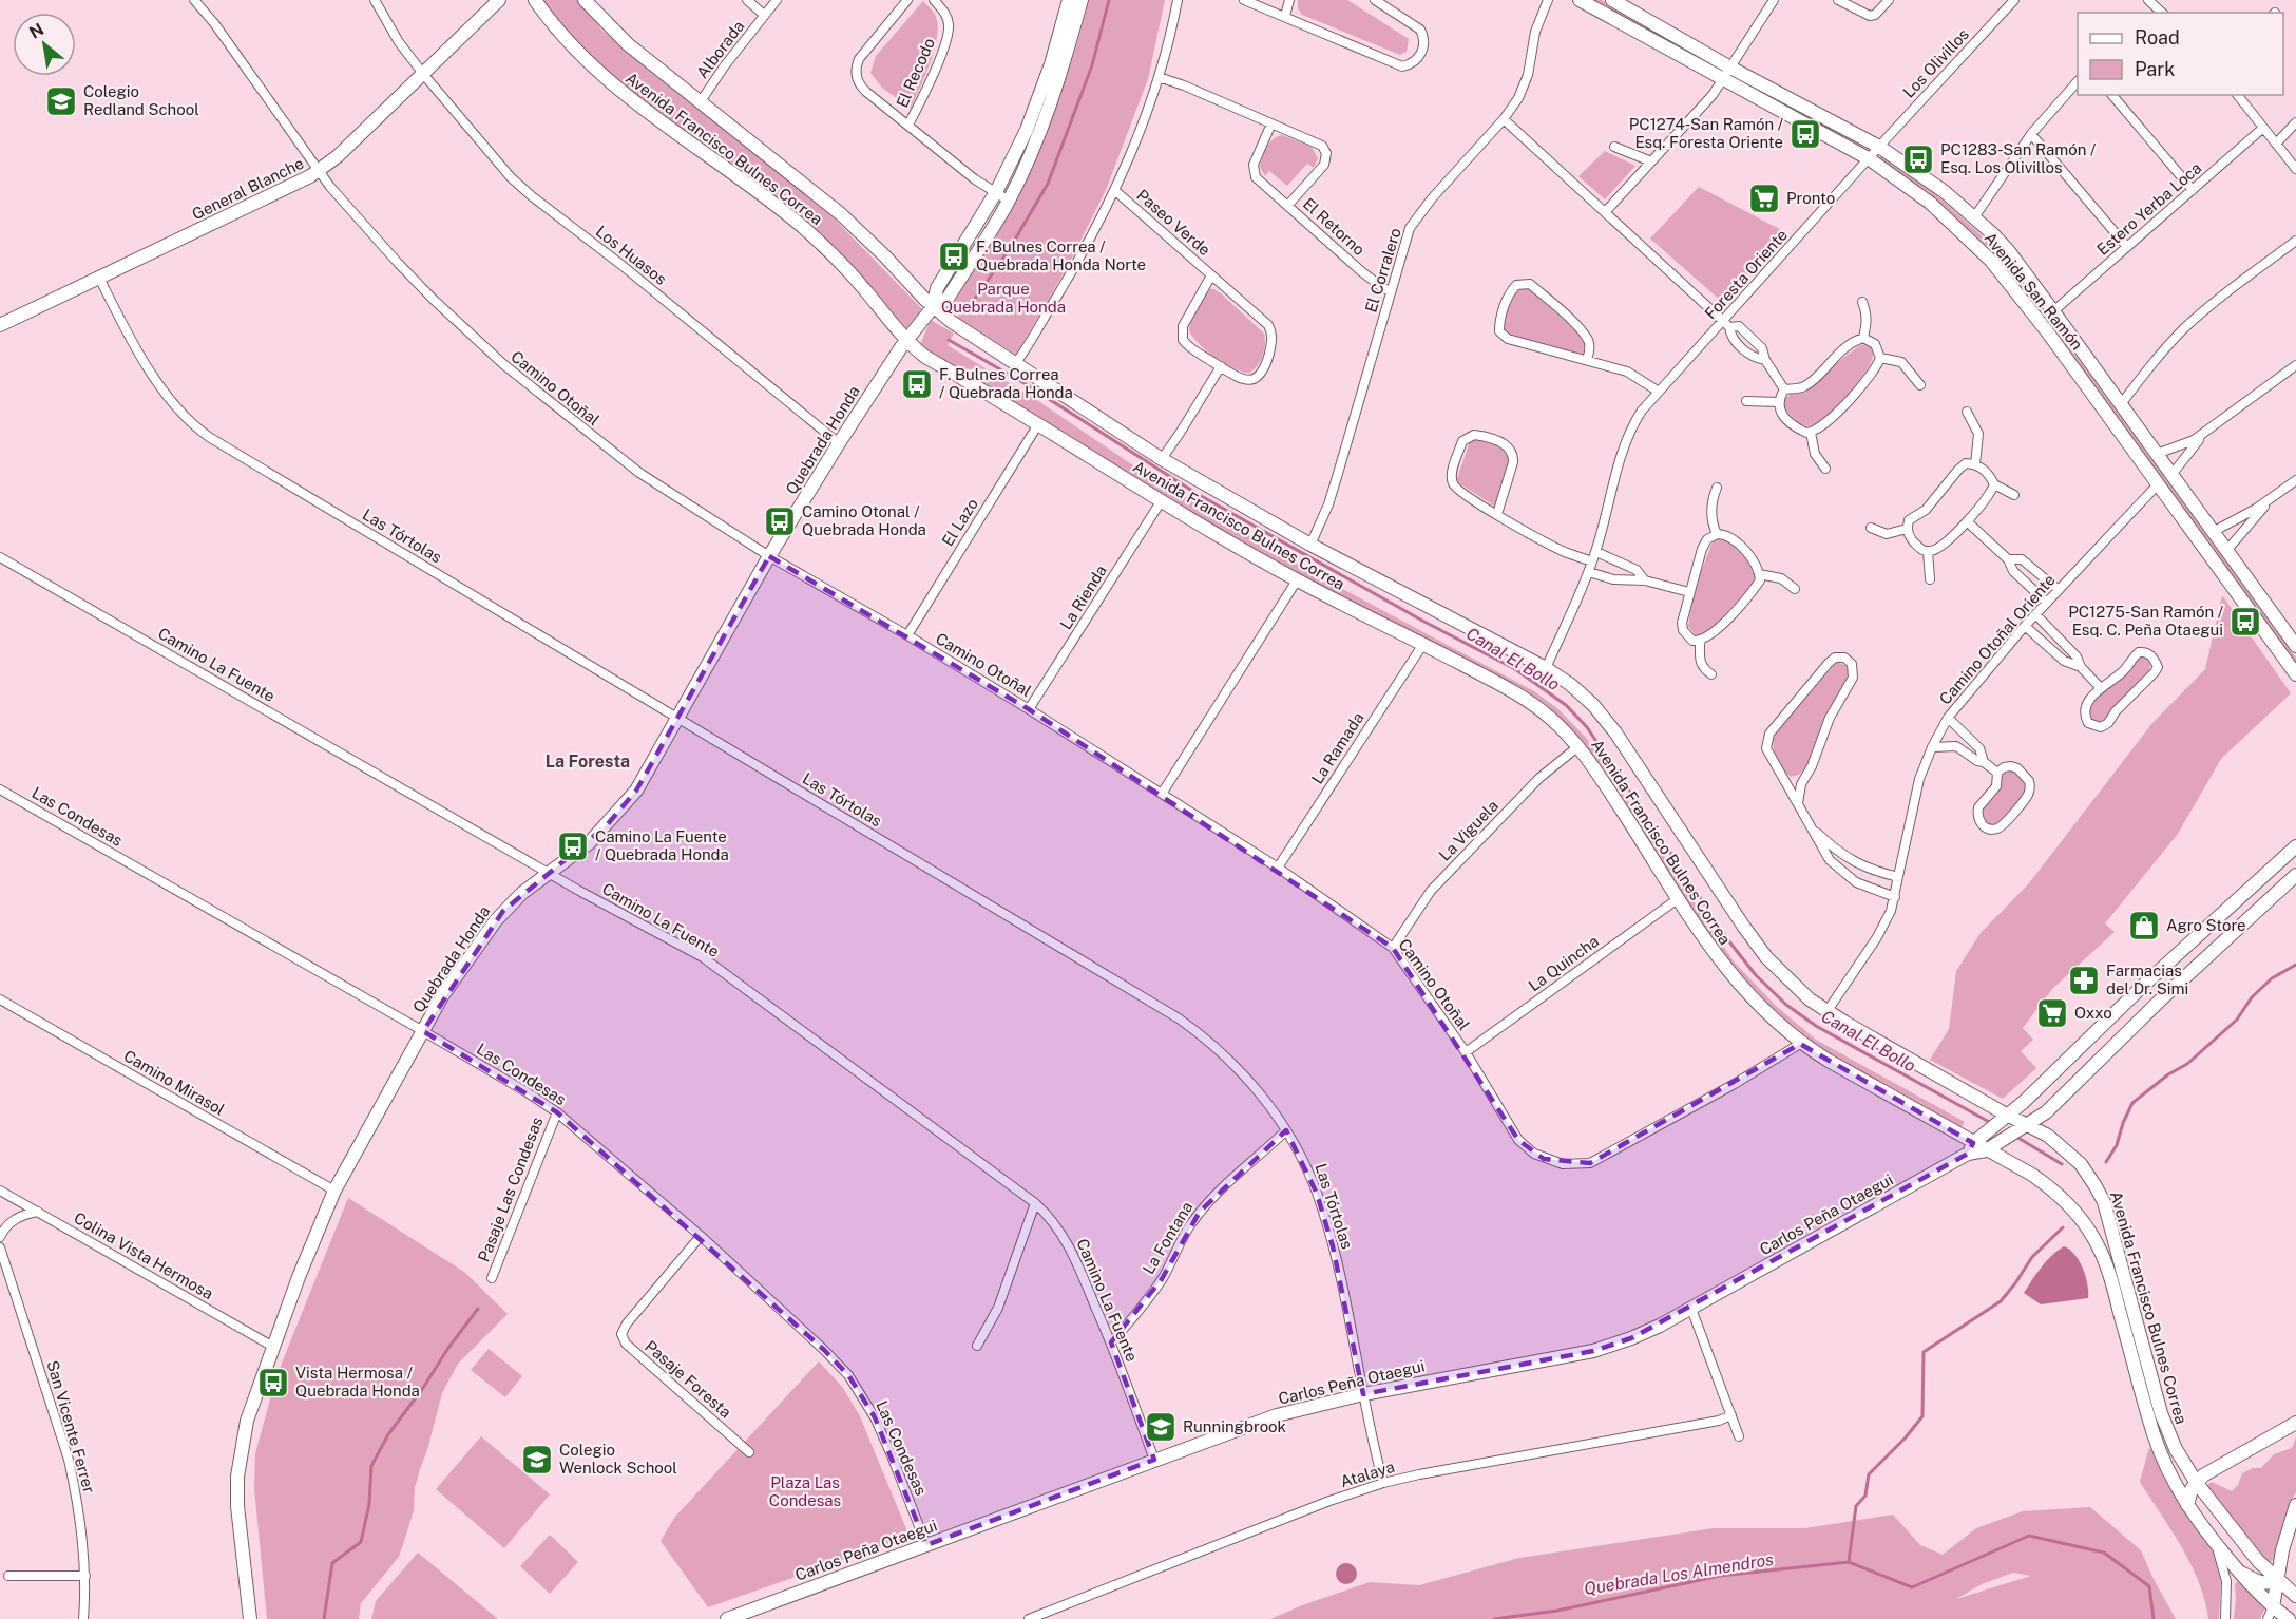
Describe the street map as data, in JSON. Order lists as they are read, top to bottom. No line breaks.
{"streets":{"street":["Alborada","Los Olivillos","El Recodo","Avenida Francisco Bulnes Correa","General Blanche","Estero Yerba Loca","Paseo Verde","El Retorno","Los Huasos","El Corralero","Foresta Oriente","Avenida San Ramón","Camino Otoñal","Quebrada Honda","El Lazo","Las Tórtolas","La Rienda","Camino Otoñal Oriente","Camino La Fuente","La Ramada","Las Condesas","La Viguela","La Quincha","Camino Mirasol","Pasaje Las Condesas","Carlos Peña Otaegui","La Fontana","Colina Vista Hermosa","Pasaje Foresta","San Vicente Ferrer","Atalaya"]},"crossings":[["Alborada","Avenida Francisco Bulnes Correa"],["Los Olivillos","Foresta Oriente"],["Los Olivillos","Avenida San Ramón"],["Avenida Francisco Bulnes Correa","El Corralero"],["Avenida Francisco Bulnes Correa","Foresta Oriente"],["Avenida Francisco Bulnes Correa","Camino Otoñal"],["Avenida Francisco Bulnes Correa","Quebrada Honda"],["Avenida Francisco Bulnes Correa","El Lazo"],["Avenida Francisco Bulnes Correa","La Rienda"],["Avenida Francisco Bulnes Correa","Camino Otoñal Oriente"],["Avenida Francisco Bulnes Correa","La Ramada"],["Avenida Francisco Bulnes Correa","La Viguela"],["Avenida Francisco Bulnes Correa","La Quincha"],["Avenida Francisco Bulnes Correa","Carlos Peña Otaegui"],["General Blanche","Los Huasos"],["General Blanche","Camino Otoñal"],["General Blanche","Las Tórtolas"],["Estero Yerba Loca","Avenida San Ramón"],["El Retorno","El Corralero"],["Los Huasos","Quebrada Honda"],["Foresta Oriente","Avenida San Ramón"],["Avenida San Ramón","Camino Otoñal Oriente"],["Camino Otoñal","Quebrada Honda"],["Camino Otoñal","El Lazo"],["Camino Otoñal","La Rienda"],["Camino Otoñal","La Ramada"],["Camino Otoñal","La Viguela"],["Camino Otoñal","La Quincha"],["Quebrada Honda","Las Tórtolas"],["Quebrada Honda","Camino La Fuente"],["Quebrada Honda","Las Condesas"],["Quebrada Honda","Camino Mirasol"],["Quebrada Honda","Colina Vista Hermosa"],["Las Tórtolas","Carlos Peña Otaegui"],["Las Tórtolas","La Fontana"],["Las Tórtolas","Atalaya"],["Camino La Fuente","Carlos Peña Otaegui"],["Camino La Fuente","La Fontana"],["Las Condesas","Pasaje Las Condesas"],["Las Condesas","Carlos Peña Otaegui"],["Las Condesas","Pasaje Foresta"]],"districts":["La Foresta"],"water":["Canal El Bollo","Quebrada Los Almendros"],"parks":["Parque Quebrada Honda","Plaza Las Condesas"],"places":{"school or university":["Colegio Redland School","Runningbrook","Colegio Wenlock School"],"bus stop":["PC1274-San Ramón / Esq. Foresta Oriente","PC1283-San Ramón / Esq. Los Olivillos","F. Bulnes Correa / Quebrada Honda Norte","F. Bulnes Correa / Quebrada Honda","Camino Otonal / Quebrada Honda","PC1275-San Ramón / Esq. C. Peña Otaegui","Camino La Fuente / Quebrada Honda","Vista Hermosa / Quebrada Honda"],"supermarket":["Pronto","Oxxo"],"shop":["Agro Store"],"pharmacy":["Farmacias del Dr. Simi"]},"legend":["Road","Park"],"north":"top left"}
